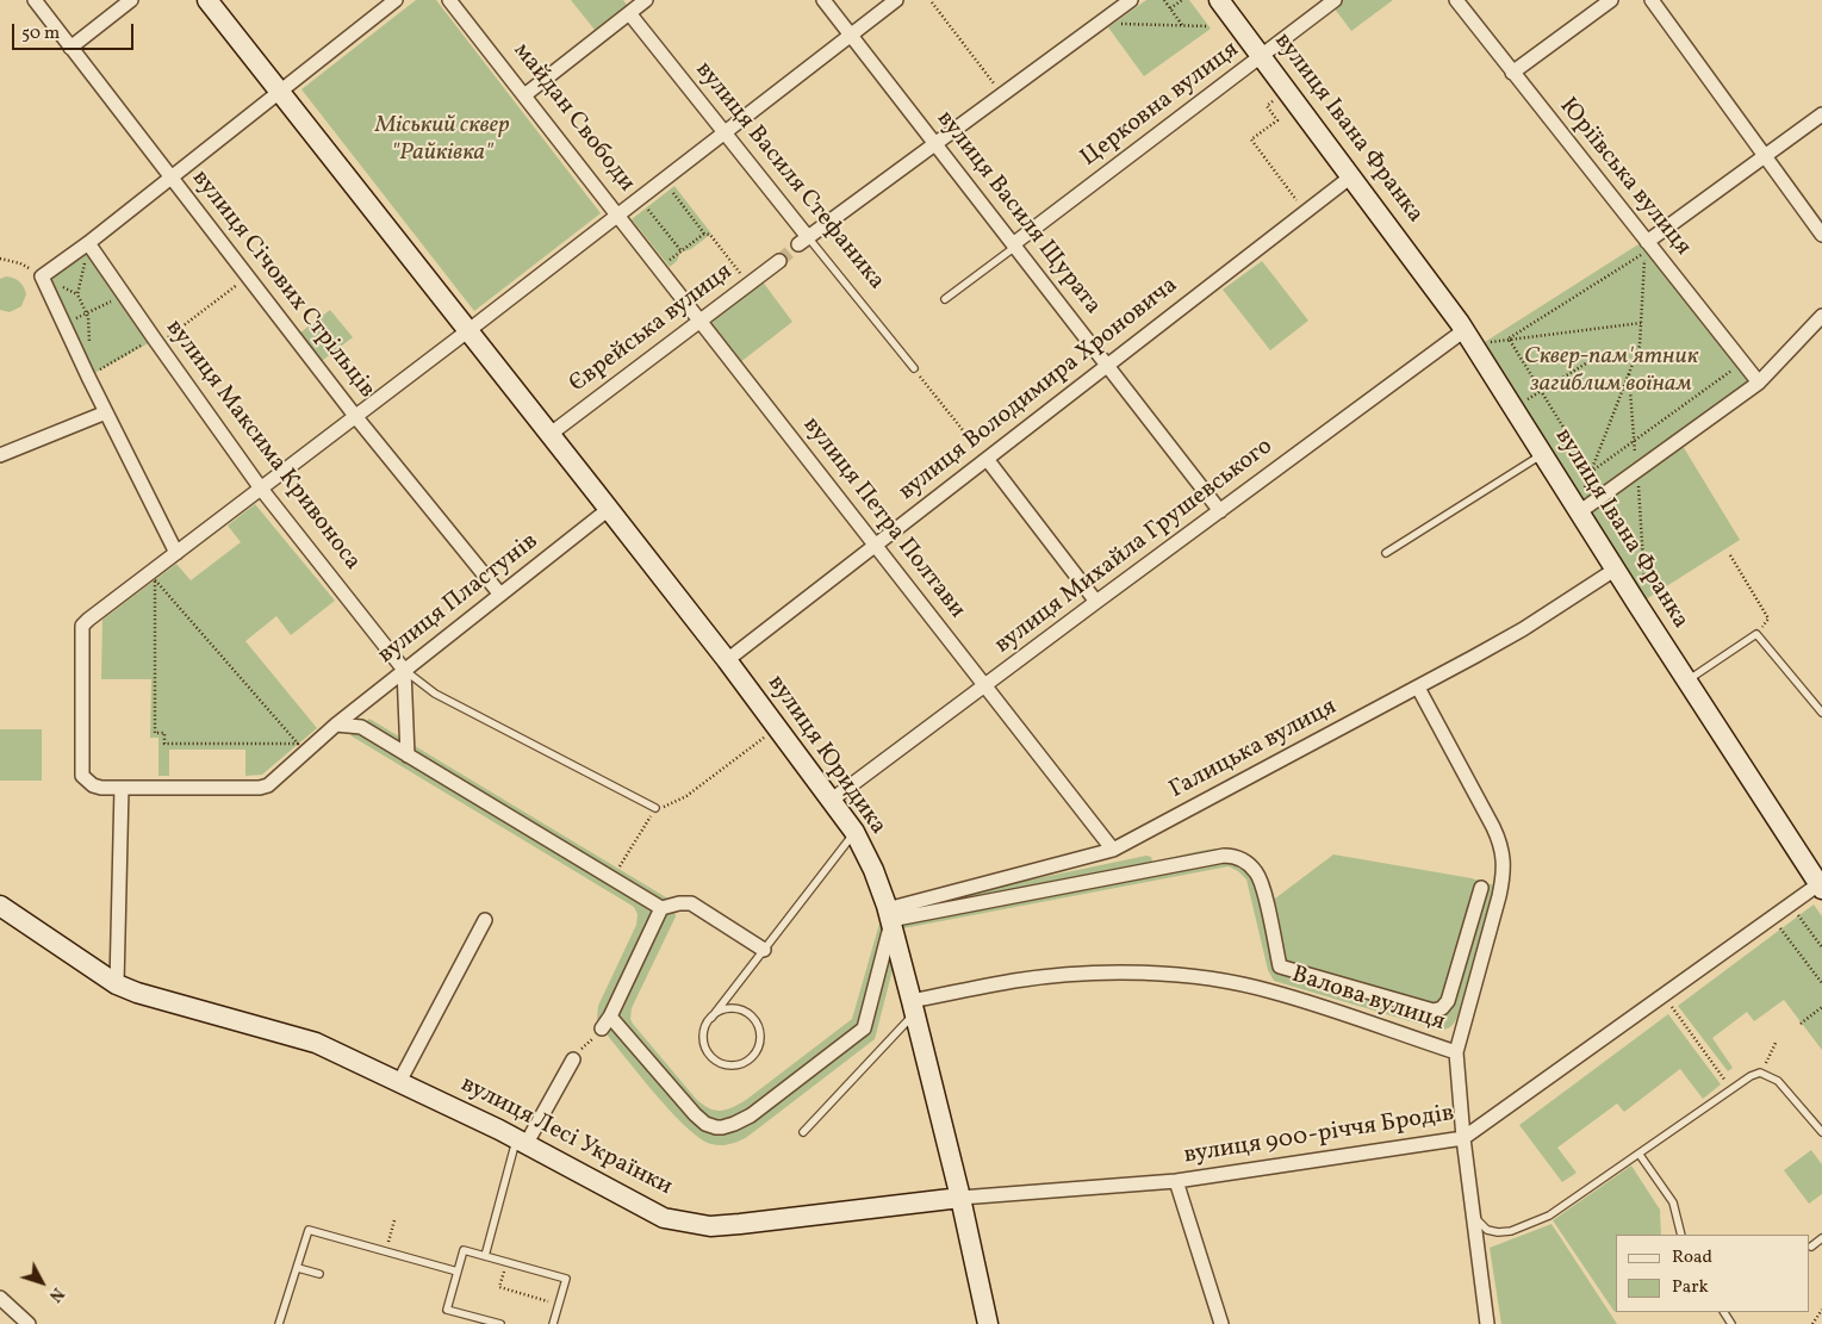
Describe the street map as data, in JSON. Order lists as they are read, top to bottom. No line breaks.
{"streets":{"street":["Церковна вулиця","майдан Свободи","вулиця Івана Франка","вулиця Василя Стефаника","Юріївська вулиця","вулиця Василя Щурата","вулиця Січових Стрільців","Єврейська вулиця","вулиця Володимира Хроновича","вулиця Максима Кривоноса","вулиця Петра Полтави","вулиця Михайла Грушевського","вулиця Пластунів","Галицька вулиця","вулиця Юридика","Валова вулиця","вулиця 900-річчя Бродів","вулиця Лесі Українки"]},"crossings":[["Церковна вулиця","вулиця Івана Франка"],["Церковна вулиця","вулиця Василя Щурата"],["майдан Свободи","вулиця Січових Стрільців"],["майдан Свободи","вулиця Максима Кривоноса"],["майдан Свободи","вулиця Петра Полтави"],["майдан Свободи","вулиця Пластунів"],["майдан Свободи","вулиця Юридика"],["вулиця Івана Франка","вулиця Володимира Хроновича"],["вулиця Івана Франка","вулиця Михайла Грушевського"],["вулиця Івана Франка","Галицька вулиця"],["вулиця Івана Франка","вулиця 900-річчя Бродів"],["вулиця Василя Щурата","вулиця Володимира Хроновича"],["вулиця Василя Щурата","вулиця Михайла Грушевського"],["вулиця Січових Стрільців","вулиця Пластунів"],["Єврейська вулиця","вулиця Петра Полтави"],["Єврейська вулиця","вулиця Юридика"],["вулиця Володимира Хроновича","вулиця Петра Полтави"],["вулиця Володимира Хроновича","вулиця Юридика"],["вулиця Максима Кривоноса","вулиця Пластунів"],["вулиця Петра Полтави","вулиця Михайла Грушевського"],["вулиця Петра Полтави","Галицька вулиця"],["вулиця Михайла Грушевського","вулиця Юридика"],["вулиця Пластунів","вулиця Юридика"],["Галицька вулиця","вулиця Юридика"],["Галицька вулиця","Валова вулиця"],["вулиця Юридика","Валова вулиця"],["вулиця Юридика","вулиця 900-річчя Бродів"],["вулиця Юридика","вулиця Лесі Українки"],["вулиця 900-річчя Бродів","вулиця Лесі Українки"]],"parks":["Міський сквер \"Райківка\"","Сквер-пам'ятник загиблим воїнам"],"legend":["Road","Park"],"scale_bar":"50 m","north":"bottom right"}
